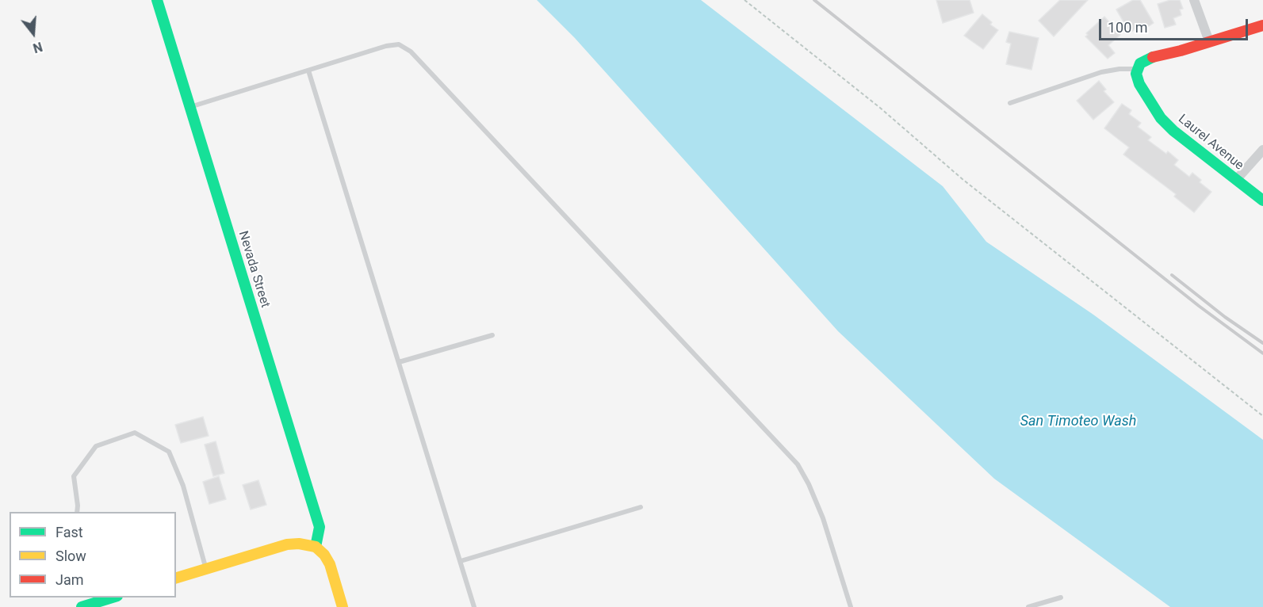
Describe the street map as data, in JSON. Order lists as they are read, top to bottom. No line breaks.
{"streets":{"street":["Laurel Avenue","Nevada Street"]},"water":["San Timoteo Wash"],"legend":["Fast","Slow","Jam"],"scale_bar":"100 m","north":"bottom"}
